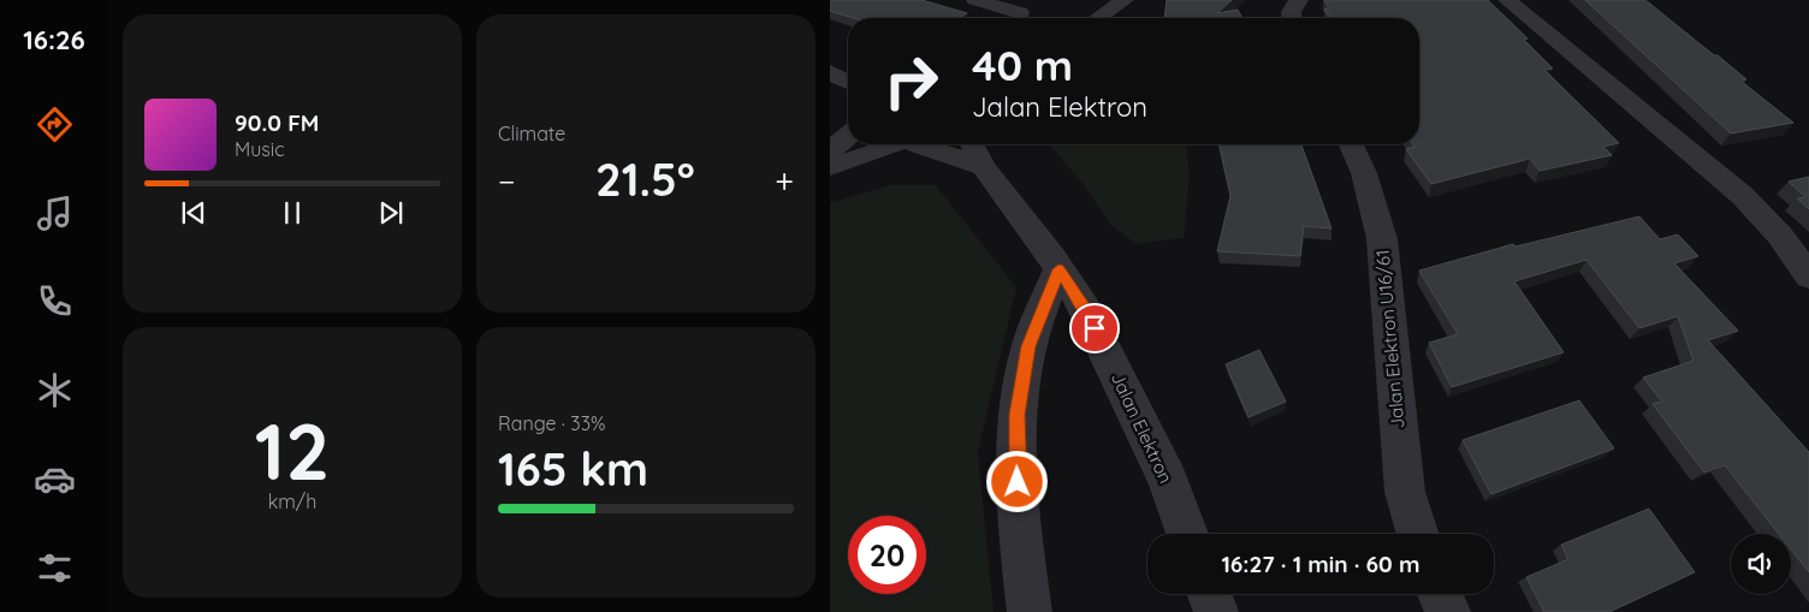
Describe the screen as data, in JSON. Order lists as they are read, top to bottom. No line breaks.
{"streets":{"street":["Jalan Elektron U16/61","Jalan Elektron"]},"page":{"tabs":"16:26","tile":["Climate",["12","km/h"],["Range · 33%","165 km"]],"turn":["40 m","Jalan Elektron"],"song":["90.0 FM","Music"],"heat":["−","21.5°","+"],"limit":"20","trip":"16:27 · 1 min · 60 m"}}
